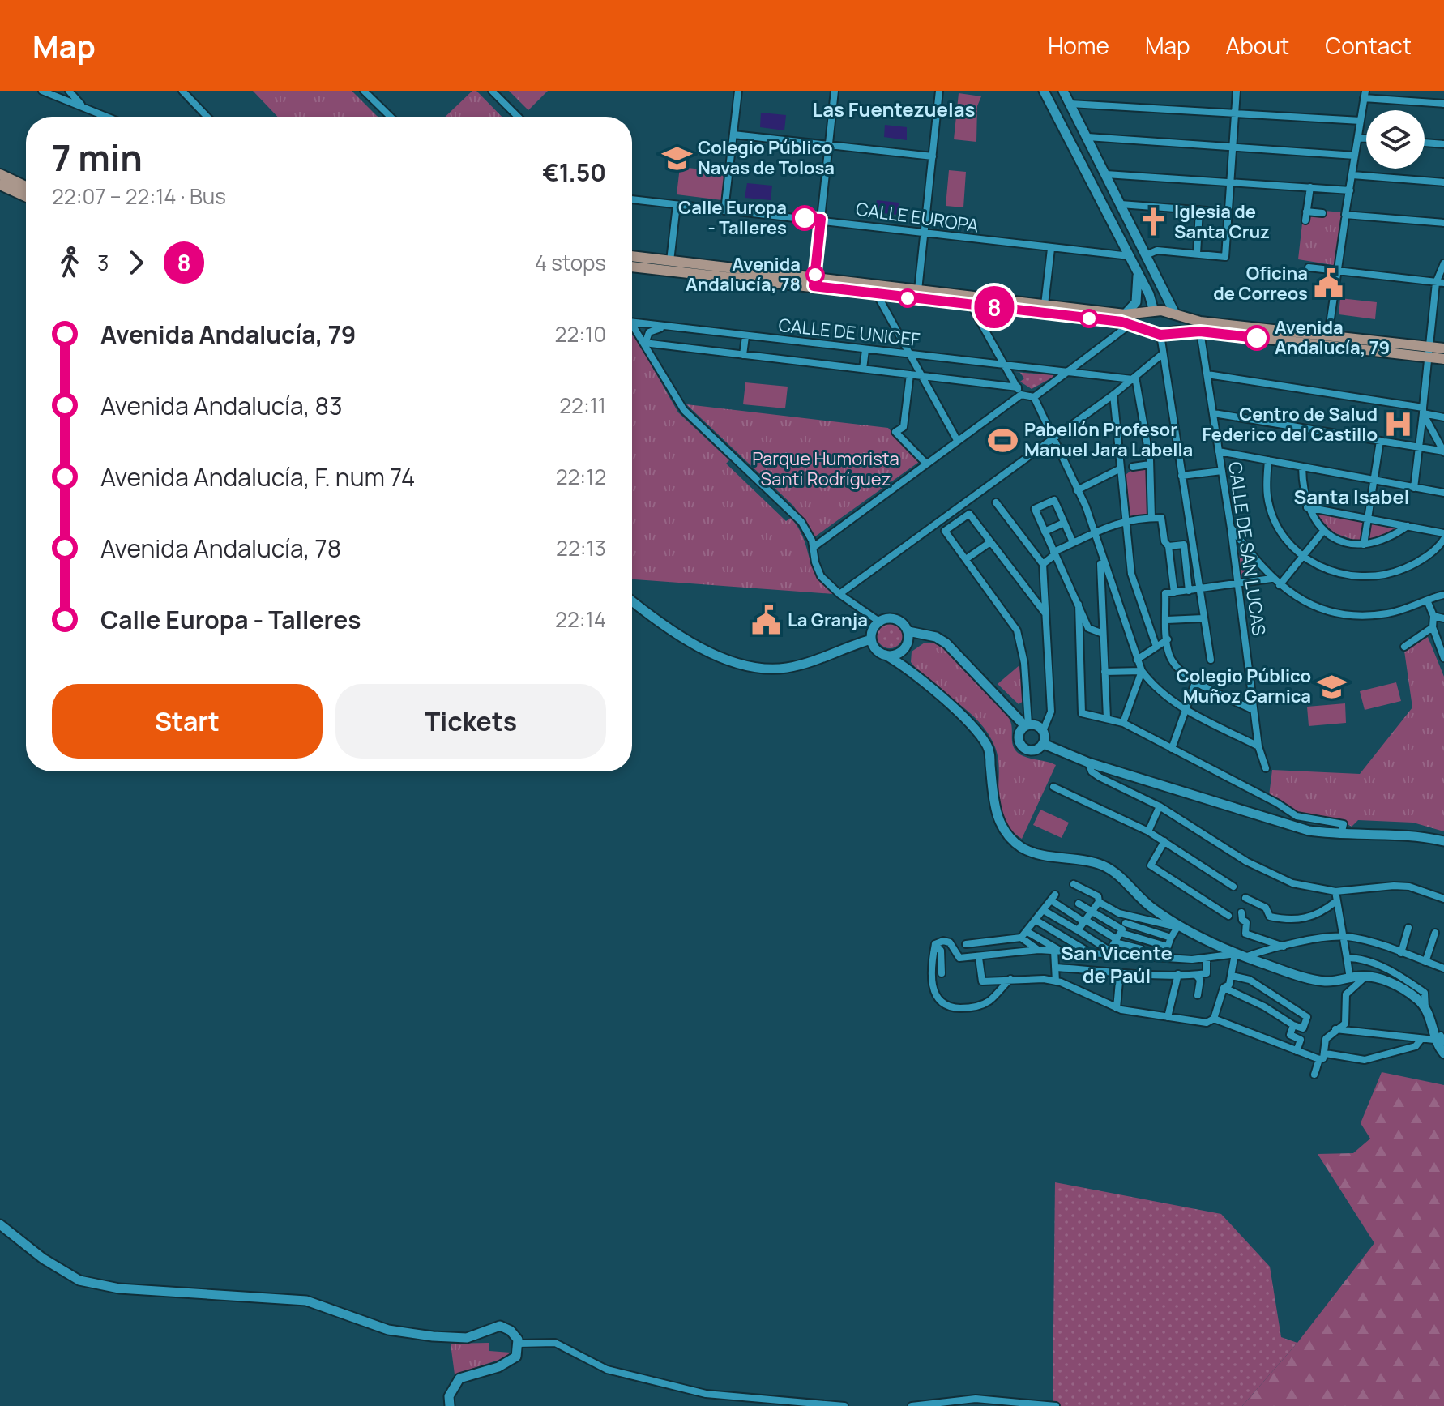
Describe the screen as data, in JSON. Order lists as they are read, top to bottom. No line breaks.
{"streets":{"street":["CALLE EUROPA","CALLE DE UNICEF","CALLE DE SAN LUCAS"]},"districts":["Las Fuentezuelas","Santa Isabel","San Vicente de Paúl"],"parks":["Parque Humorista Santi Rodríguez"],"places":{"school or university":["Colegio Público Navas de Tolosa","Colegio Público Muñoz Garnica"],"other":["Calle Europa - Talleres","Avenida Andalucía, 78","Avenida Andalucía, 79"],"church":["Iglesia de Santa Cruz"],"public building":["Oficina de Correos","La Granja"],"hospital":["Centro de Salud Federico del Castillo"],"sports":["Pabellón Profesor Manuel Jara Labella"]},"lines":["bus line 8"],"page":{"header":"Map","nav":["Home","Map","About","Contact"],"on_map":"8","heading":["7 min","22:07 – 22:14 · Bus","€1.50"],"legs":["3","8","4 stops"],"list":[{"name":"Avenida Andalucía, 79","value":"22:10"},{"name":"Avenida Andalucía, 83","value":"22:11"},{"name":"Avenida Andalucía, F. num 74","value":"22:12"},{"name":"Avenida Andalucía, 78","value":"22:13"},{"name":"Calle Europa - Talleres","value":"22:14"}],"buttons":["Start","Tickets"]}}
